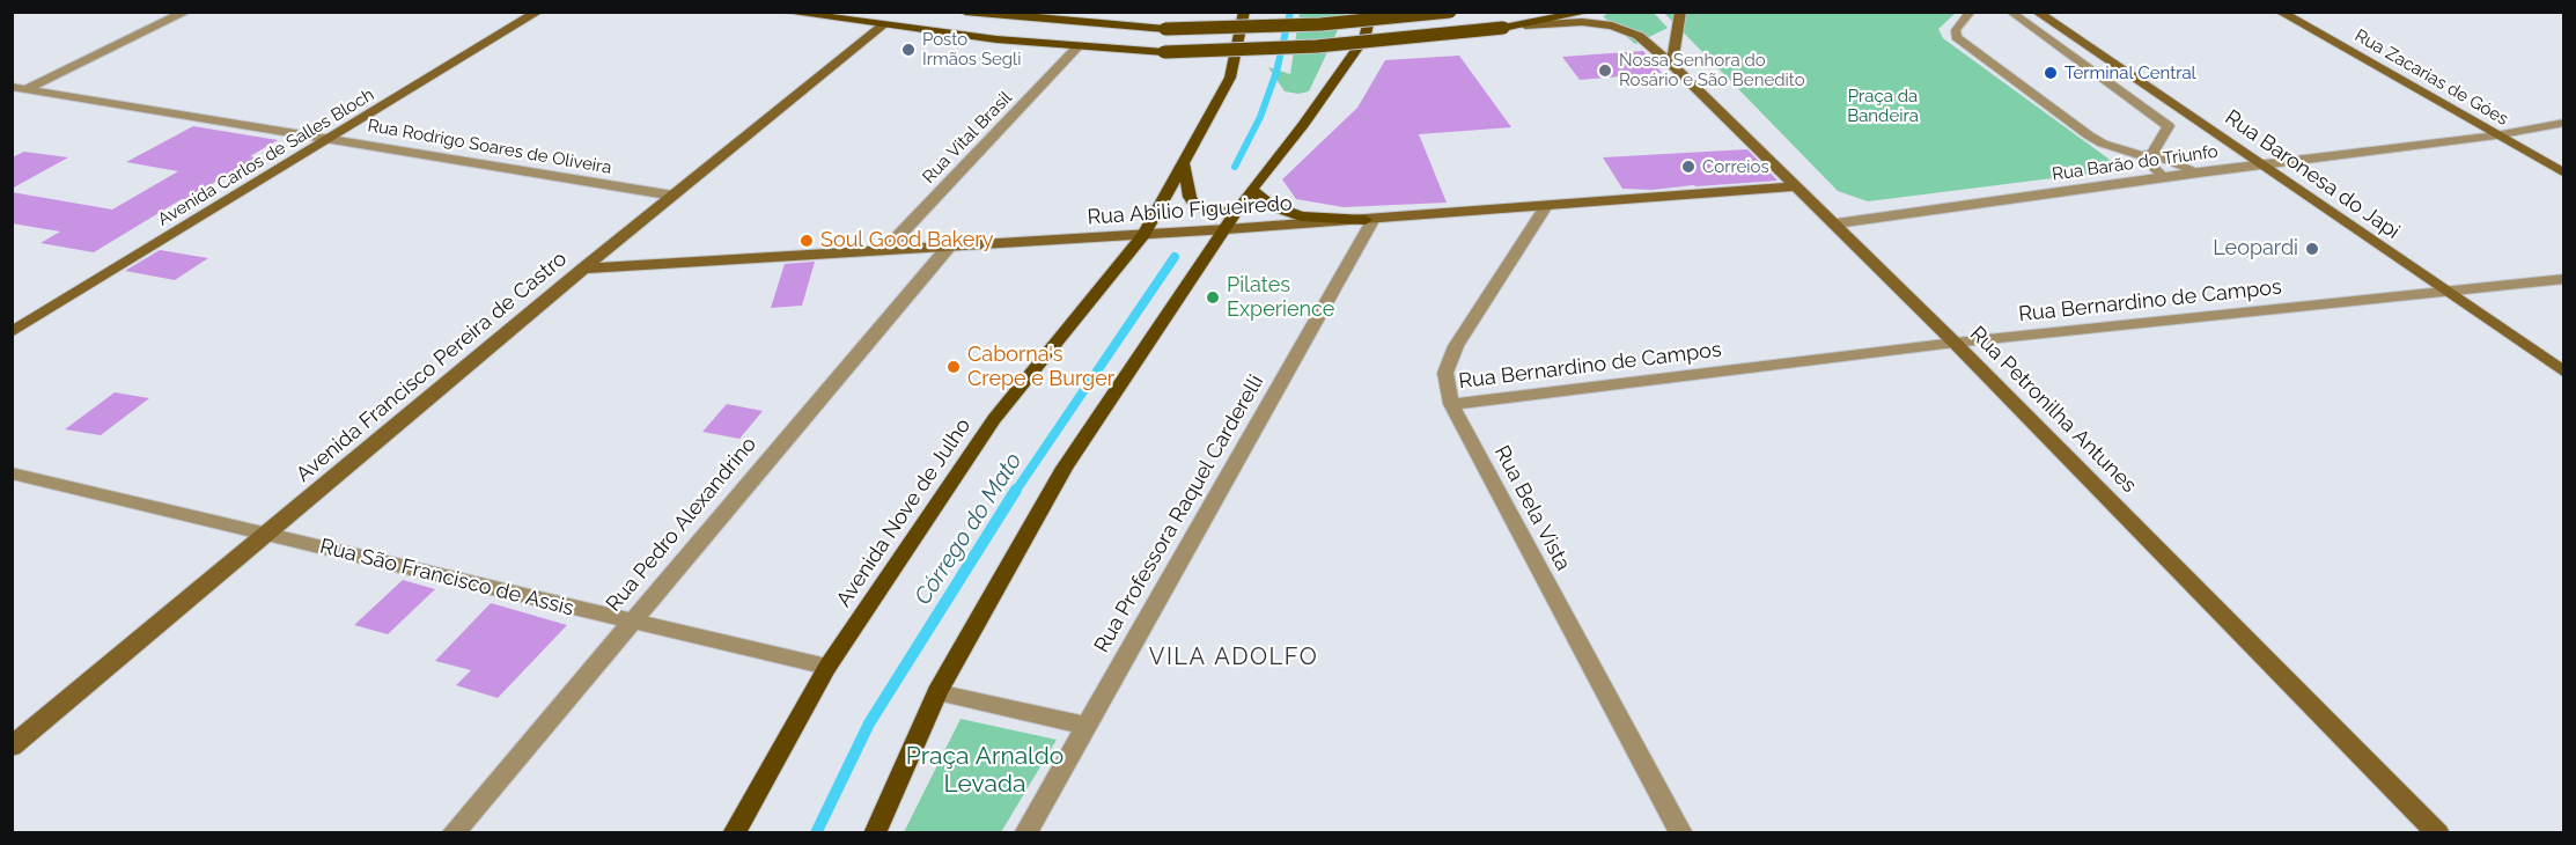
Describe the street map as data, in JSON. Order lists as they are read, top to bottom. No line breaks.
{"streets":{"main road":["Avenida Nove de Julho"],"street":["Rua Zacarias de Góes","Rua Vital Brasil","Rua Rodrigo Soares de Oliveira","Avenida Carlos de Salles Bloch","Rua Barão do Triunfo","Rua Baronesa do Japi","Rua Abilio Figueiredo","Rua Bernardino de Campos","Avenida Francisco Pereira de Castro","Rua Petronilha Antunes","Rua Bela Vista","Rua Professora Raquel Carderelli","Rua Pedro Alexandrino","Rua São Francisco de Assis"]},"crossings":[["Rua Zacarias de Góes","Rua Barão do Triunfo"],["Rua Vital Brasil","Rua Abilio Figueiredo"],["Rua Rodrigo Soares de Oliveira","Avenida Carlos de Salles Bloch"],["Rua Rodrigo Soares de Oliveira","Avenida Francisco Pereira de Castro"],["Rua Barão do Triunfo","Rua Baronesa do Japi"],["Rua Barão do Triunfo","Rua Petronilha Antunes"],["Rua Baronesa do Japi","Rua Bernardino de Campos"],["Rua Abilio Figueiredo","Avenida Francisco Pereira de Castro"],["Rua Abilio Figueiredo","Rua Petronilha Antunes"],["Rua Abilio Figueiredo","Rua Bela Vista"],["Rua Abilio Figueiredo","Avenida Nove de Julho"],["Rua Abilio Figueiredo","Rua Professora Raquel Carderelli"],["Rua Abilio Figueiredo","Rua Pedro Alexandrino"],["Rua Bernardino de Campos","Rua Petronilha Antunes"],["Rua Bernardino de Campos","Rua Bela Vista"],["Avenida Francisco Pereira de Castro","Rua São Francisco de Assis"],["Avenida Nove de Julho","Rua São Francisco de Assis"],["Rua Pedro Alexandrino","Rua São Francisco de Assis"]],"districts":["VILA ADOLFO"],"water":["Córrego do Mato"],"parks":["Praça da Bandeira","Praça Arnaldo Levada"],"places":["Posto Irmãos Segli","Nossa Senhora do Rosário e São Benedito","Terminal Central","Correios","Soul Good Bakery","Leopardi","Pilates Experience","Caborna's Crepe e Burger"]}
